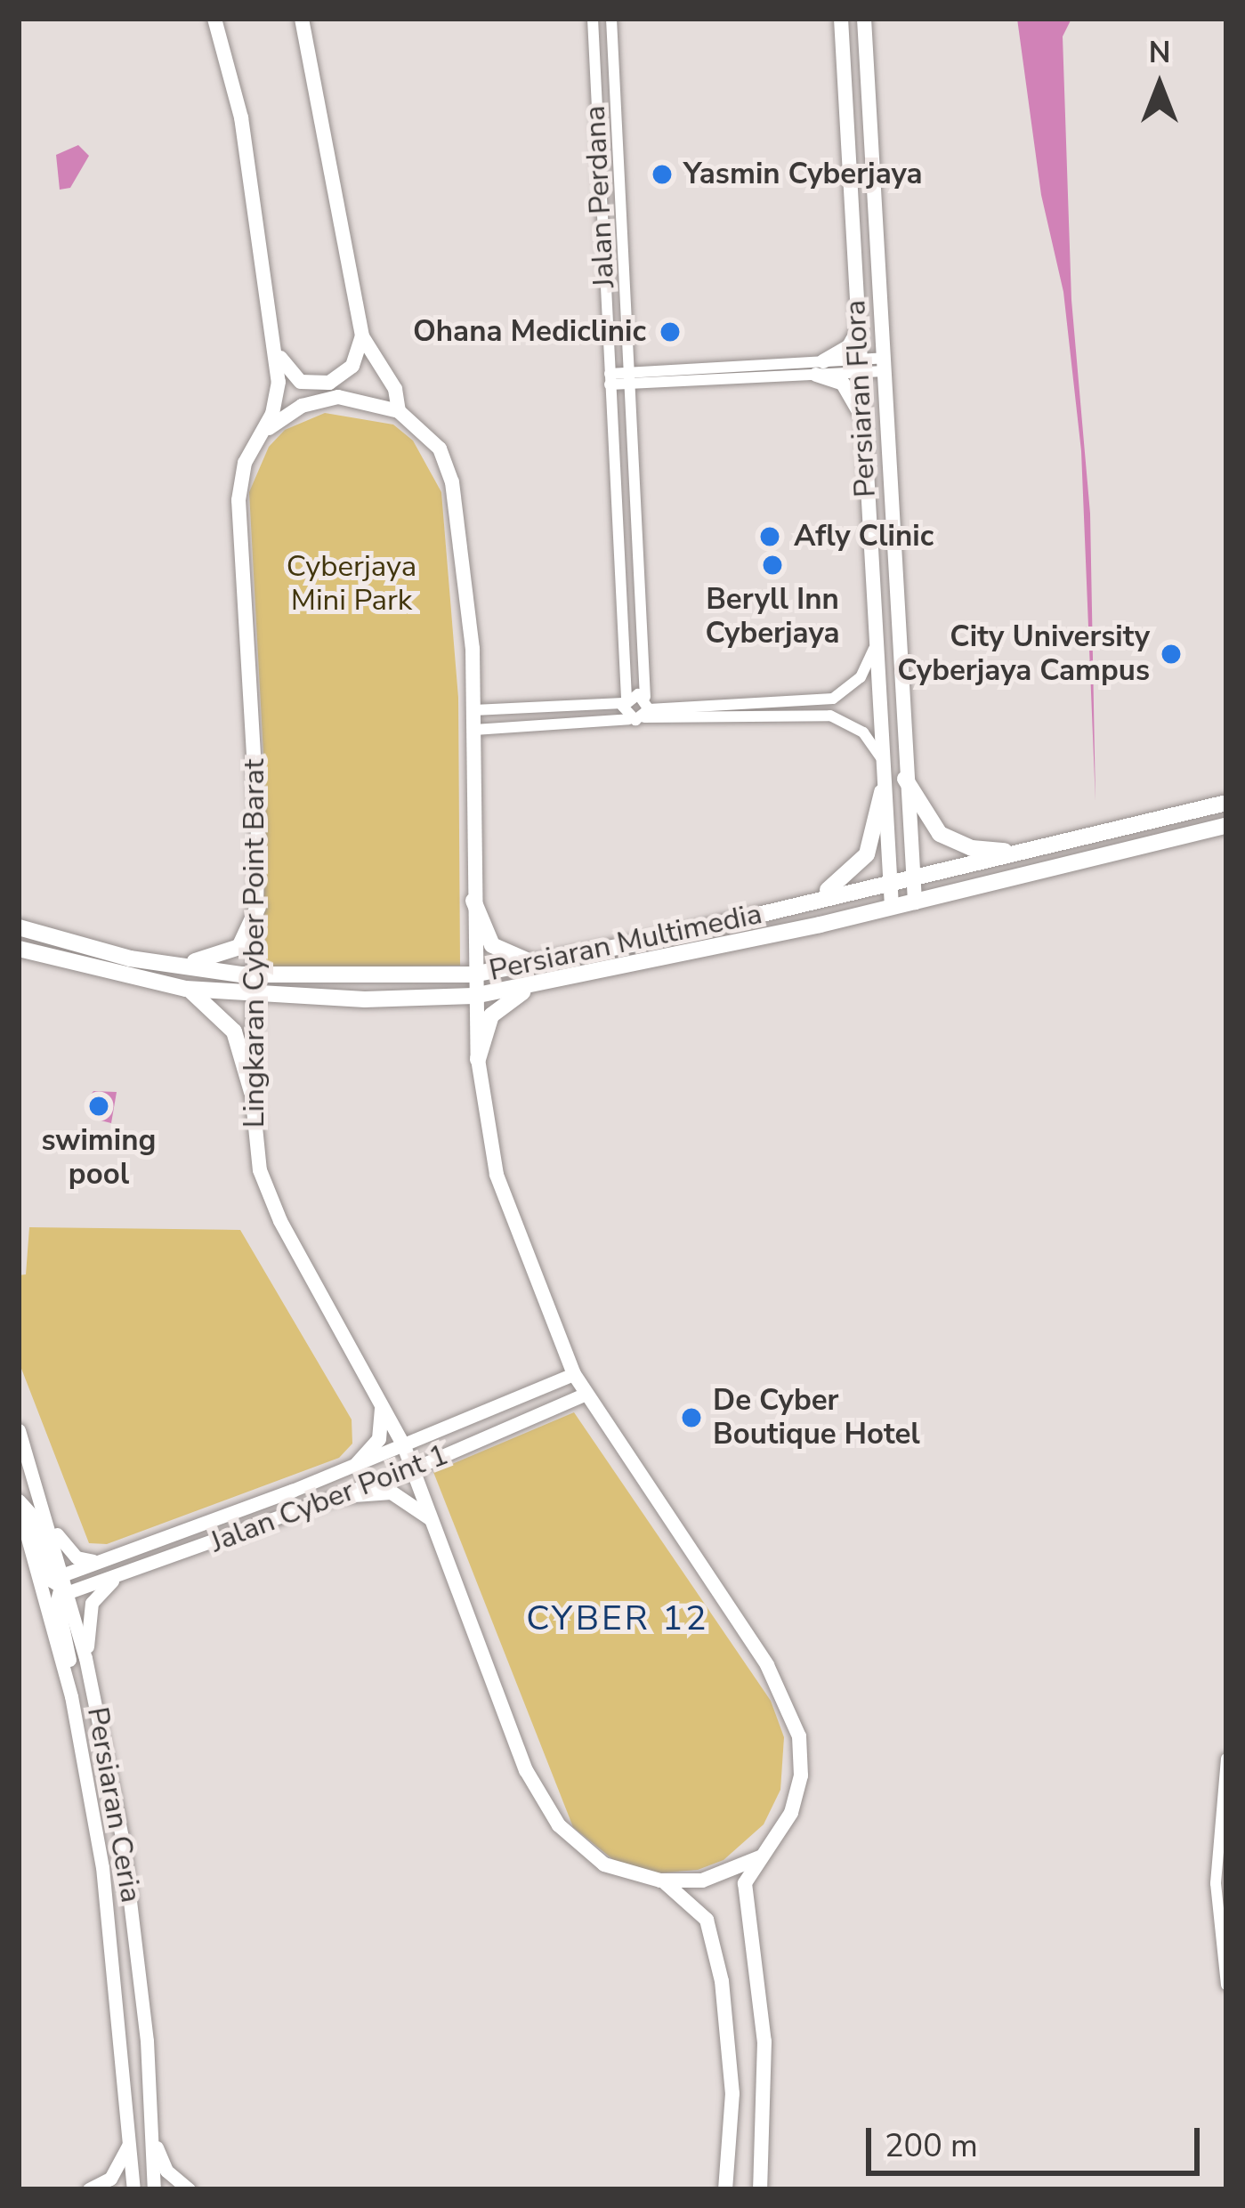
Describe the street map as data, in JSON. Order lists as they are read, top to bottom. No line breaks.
{"streets":{"main road":["Persiaran Flora","Persiaran Multimedia","Lingkaran Cyber Point Barat"],"street":["Jalan Perdana","Jalan Cyber Point 1","Persiaran Ceria"]},"crossings":[["Persiaran Flora","Persiaran Multimedia"],["Persiaran Multimedia","Lingkaran Cyber Point Barat"],["Lingkaran Cyber Point Barat","Jalan Cyber Point 1"],["Jalan Cyber Point 1","Persiaran Ceria"]],"districts":["CYBER 12"],"parks":["Cyberjaya Mini Park"],"places":["Yasmin Cyberjaya","Ohana Mediclinic","Afly Clinic","Beryll Inn Cyberjaya","City University Cyberjaya Campus","swiming pool","De Cyber Boutique Hotel"],"scale_bar":"200 m","north":"top"}
